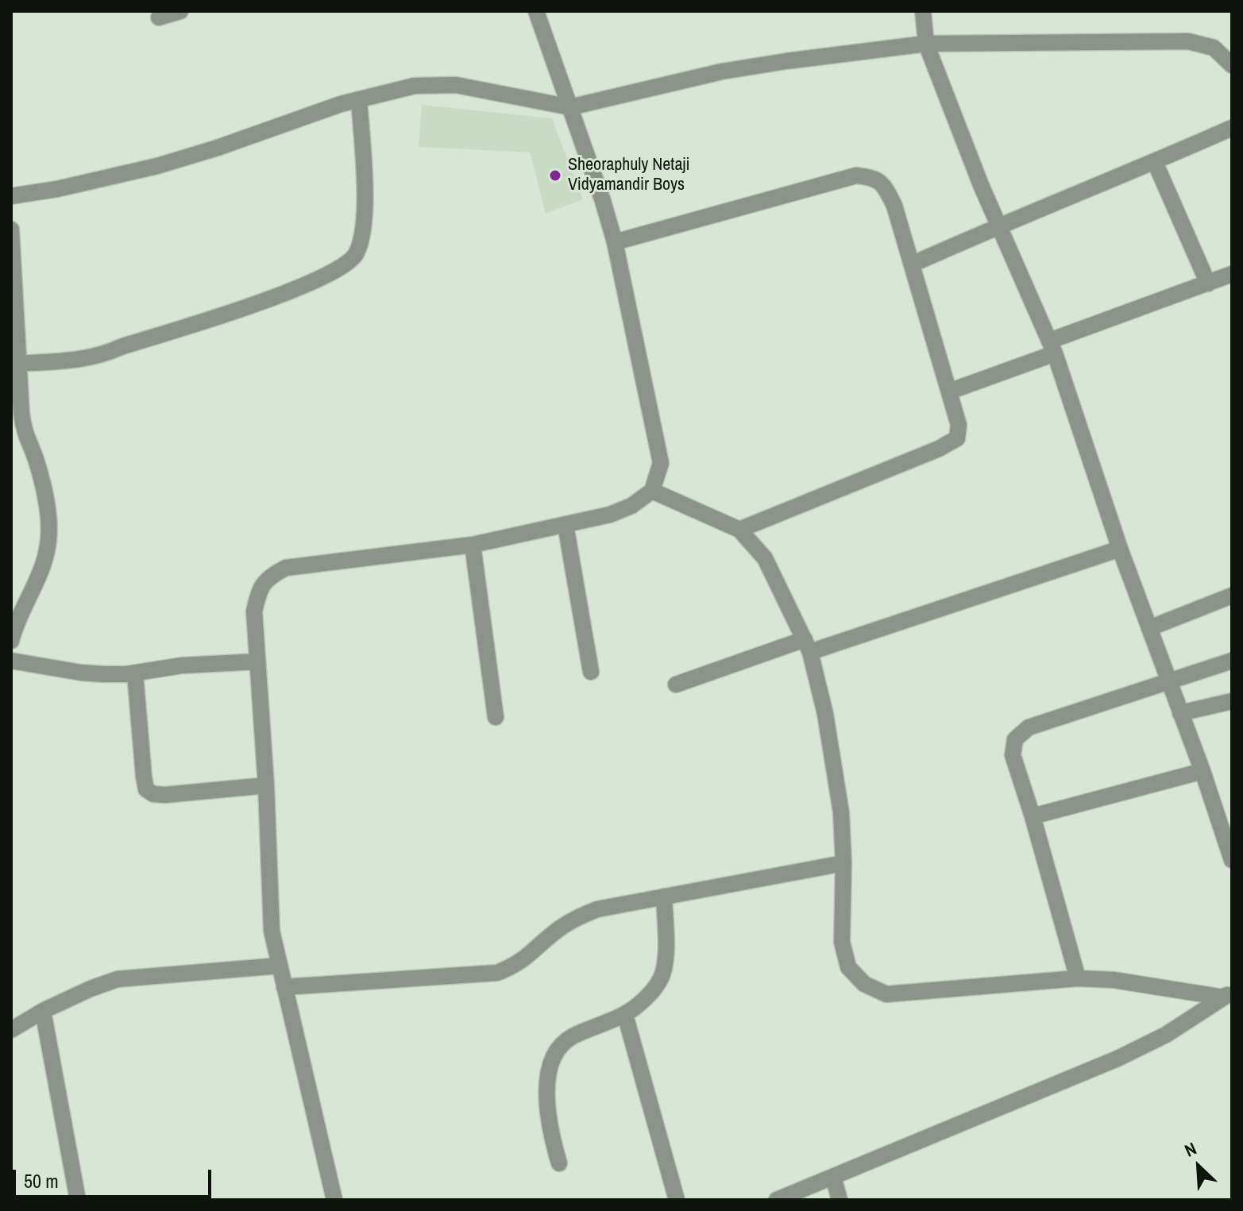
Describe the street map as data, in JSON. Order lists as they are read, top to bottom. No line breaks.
{"places":["Sheoraphuly Netaji Vidyamandir Boys"],"scale_bar":"50 m","north":"top left"}
